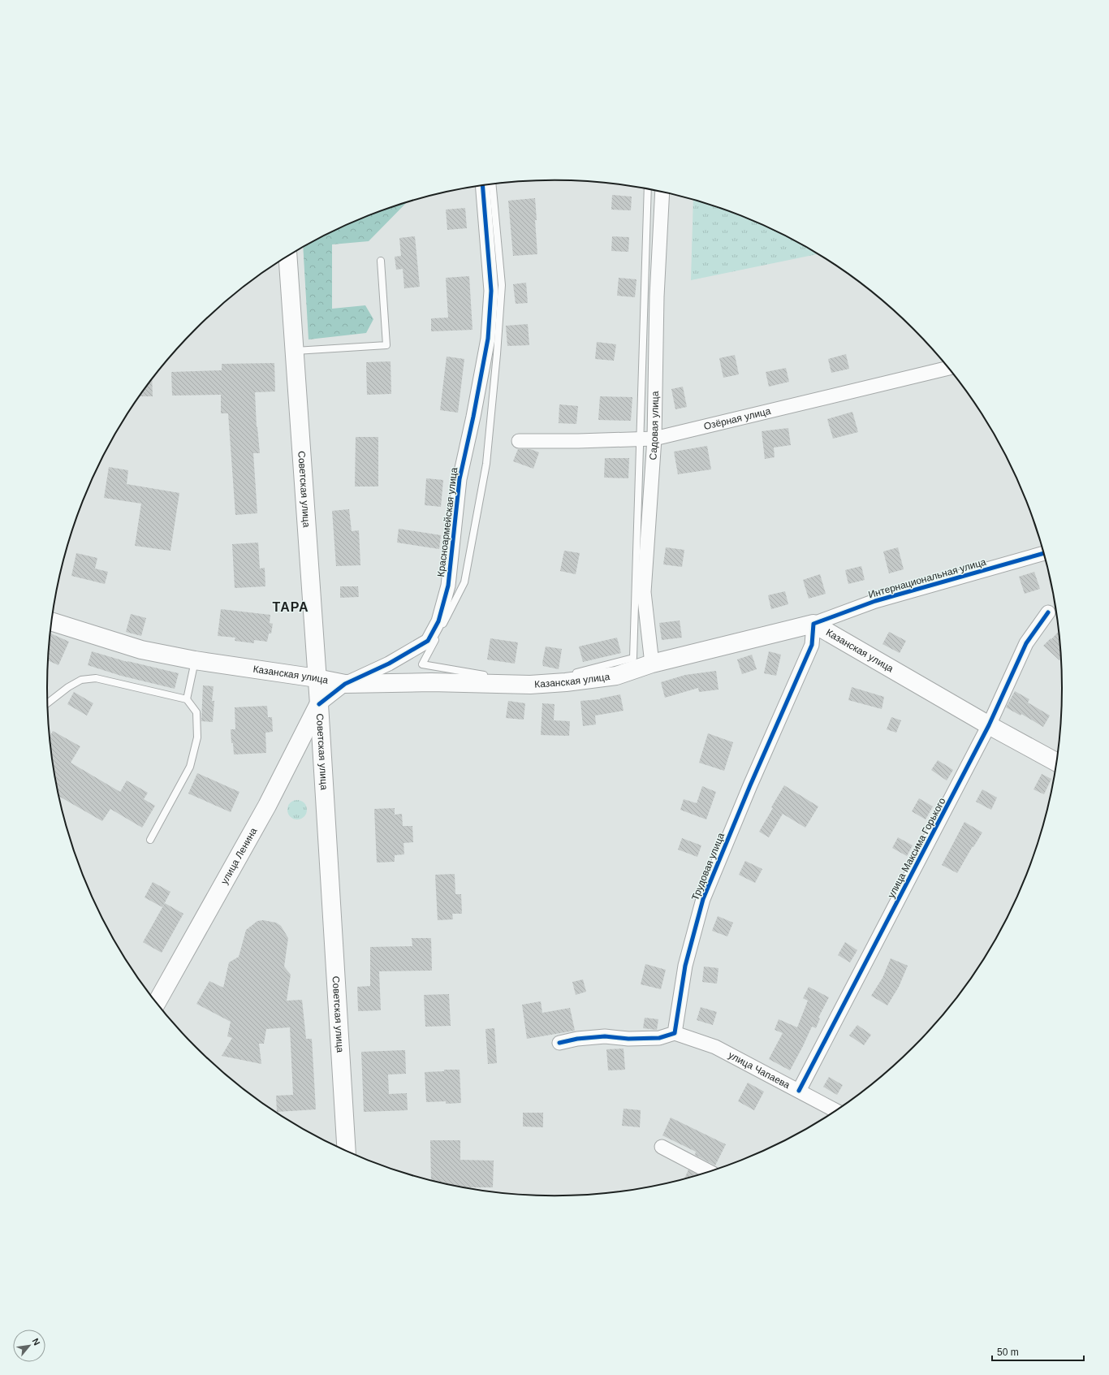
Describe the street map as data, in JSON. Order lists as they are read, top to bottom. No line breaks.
{"streets":{"main road":["Советская улица","Казанская улица","улица Ленина"],"street":["Озёрная улица","Садовая улица","Красноармейская улица","Интернациональная улица","улица Максима Горького","Трудовая улица","улица Чапаева"]},"crossings":[["Озёрная улица","Садовая улица"],["Садовая улица","Казанская улица"],["Советская улица","Красноармейская улица"],["Советская улица","Казанская улица"],["Советская улица","улица Ленина"],["Красноармейская улица","Казанская улица"],["Красноармейская улица","улица Ленина"],["Интернациональная улица","Казанская улица"],["Интернациональная улица","Трудовая улица"],["Казанская улица","улица Максима Горького"],["Казанская улица","Трудовая улица"],["улица Максима Горького","улица Чапаева"],["Трудовая улица","улица Чапаева"]],"districts":["ТАРА"],"scale_bar":"50 m","north":"top right"}
